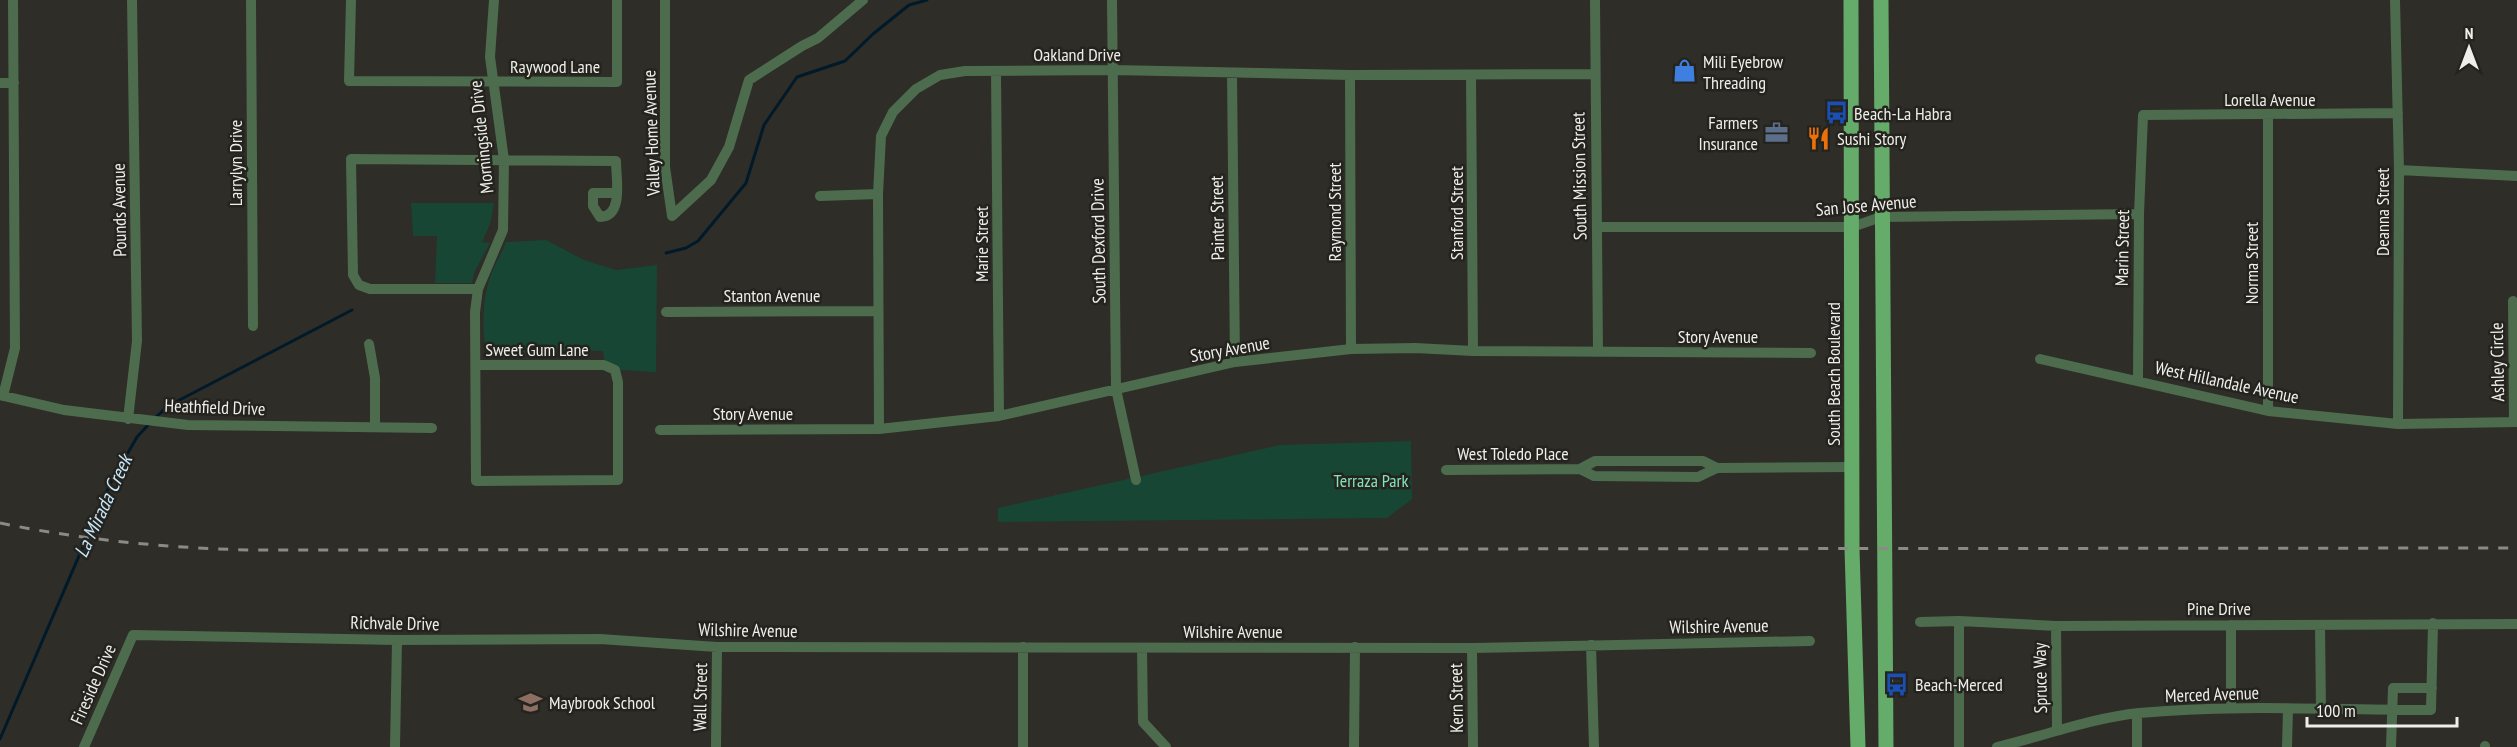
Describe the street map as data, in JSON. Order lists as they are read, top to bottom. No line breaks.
{"streets":{"main road":["South Beach Boulevard"],"street":["Oakland Drive","Raywood Lane","Lorella Avenue","Valley Home Avenue","Morningside Drive","Larrylyn Drive","South Mission Street","San Jose Avenue","Pounds Avenue","Raymond Street","Deanna Street","Stanford Street","Painter Street","South Dexford Drive","Marie Street","Marin Street","Norma Street","Stanton Avenue","Story Avenue","Sweet Gum Lane","Ashley Circle","West Hillandale Avenue","Heathfield Drive","West Toledo Place","Pine Drive","Richvale Drive","Wilshire Avenue","Spruce Way","Fireside Drive","Merced Avenue","Wall Street","Kern Street"]},"crossings":[["Oakland Drive","South Mission Street"],["Oakland Drive","Raymond Street"],["Oakland Drive","Stanford Street"],["Oakland Drive","Painter Street"],["Oakland Drive","South Dexford Drive"],["Oakland Drive","Marie Street"],["Oakland Drive","Stanton Avenue"],["Oakland Drive","Story Avenue"],["Raywood Lane","Morningside Drive"],["Lorella Avenue","Deanna Street"],["Lorella Avenue","Marin Street"],["Lorella Avenue","Norma Street"],["Morningside Drive","Sweet Gum Lane"],["South Mission Street","San Jose Avenue"],["South Mission Street","Story Avenue"],["San Jose Avenue","Marin Street"],["San Jose Avenue","South Beach Boulevard"],["Pounds Avenue","Heathfield Drive"],["Raymond Street","Story Avenue"],["Deanna Street","West Hillandale Avenue"],["Stanford Street","Story Avenue"],["Painter Street","Story Avenue"],["South Dexford Drive","Story Avenue"],["Marie Street","Story Avenue"],["Marin Street","West Hillandale Avenue"],["Norma Street","West Hillandale Avenue"],["Ashley Circle","West Hillandale Avenue"],["South Beach Boulevard","West Toledo Place"],["Pine Drive","Spruce Way"],["Richvale Drive","Wilshire Avenue"],["Richvale Drive","Fireside Drive"],["Wilshire Avenue","Wall Street"],["Wilshire Avenue","Kern Street"],["Spruce Way","Merced Avenue"]],"water":["La Mirada Creek"],"parks":["Terraza Park"],"places":{"shop":["Mili Eyebrow Threading"],"bus stop":["Beach-La Habra","Beach-Merced"],"office":["Farmers Insurance"],"restaurant":["Sushi Story"],"school or university":["Maybrook School"]},"scale_bar":"100 m","north":"top"}
